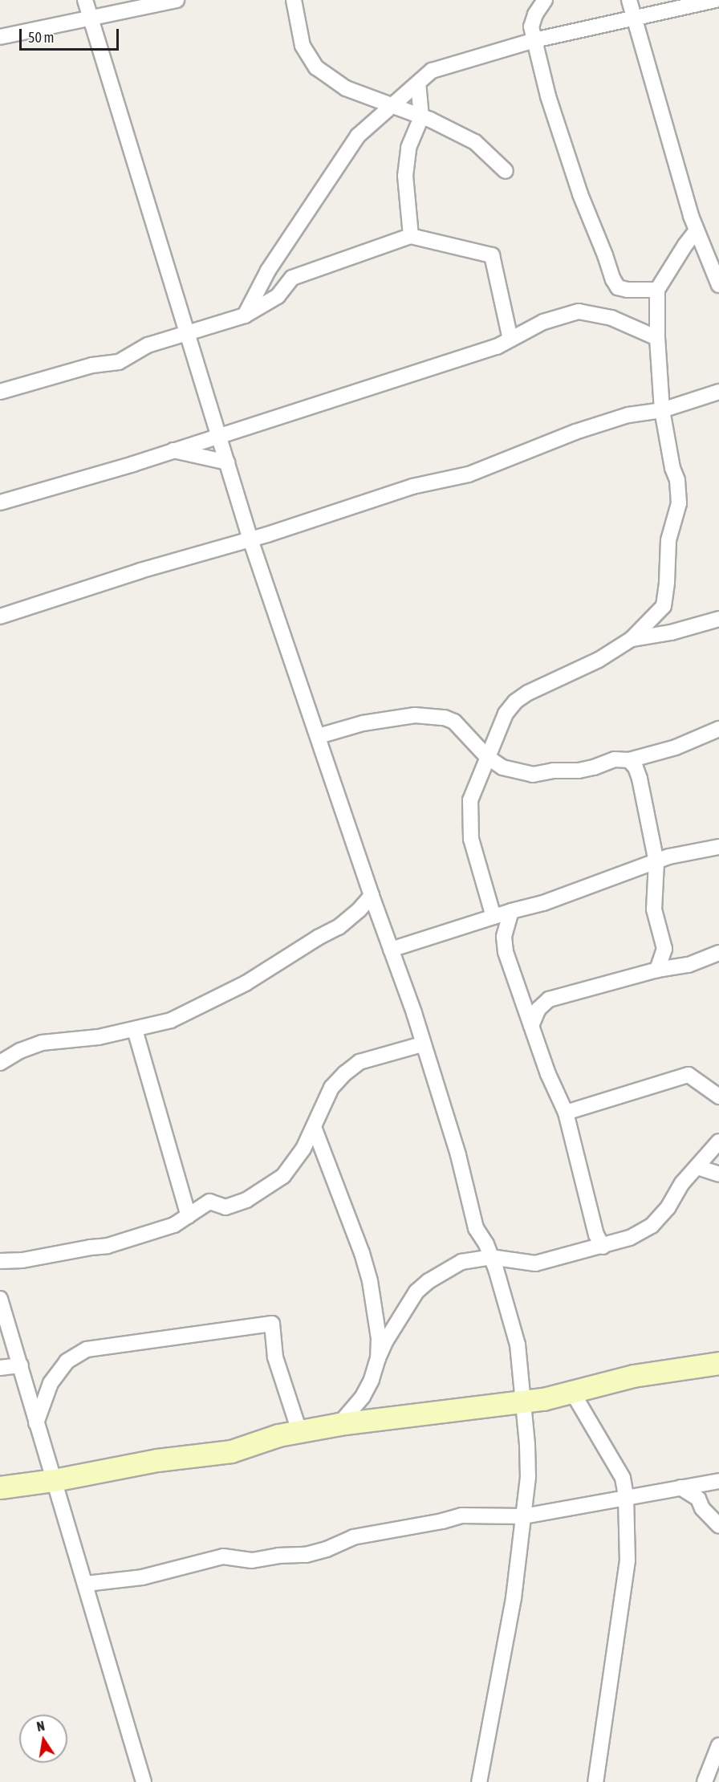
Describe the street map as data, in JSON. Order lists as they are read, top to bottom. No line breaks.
{"scale_bar":"50 m","north":"top"}
